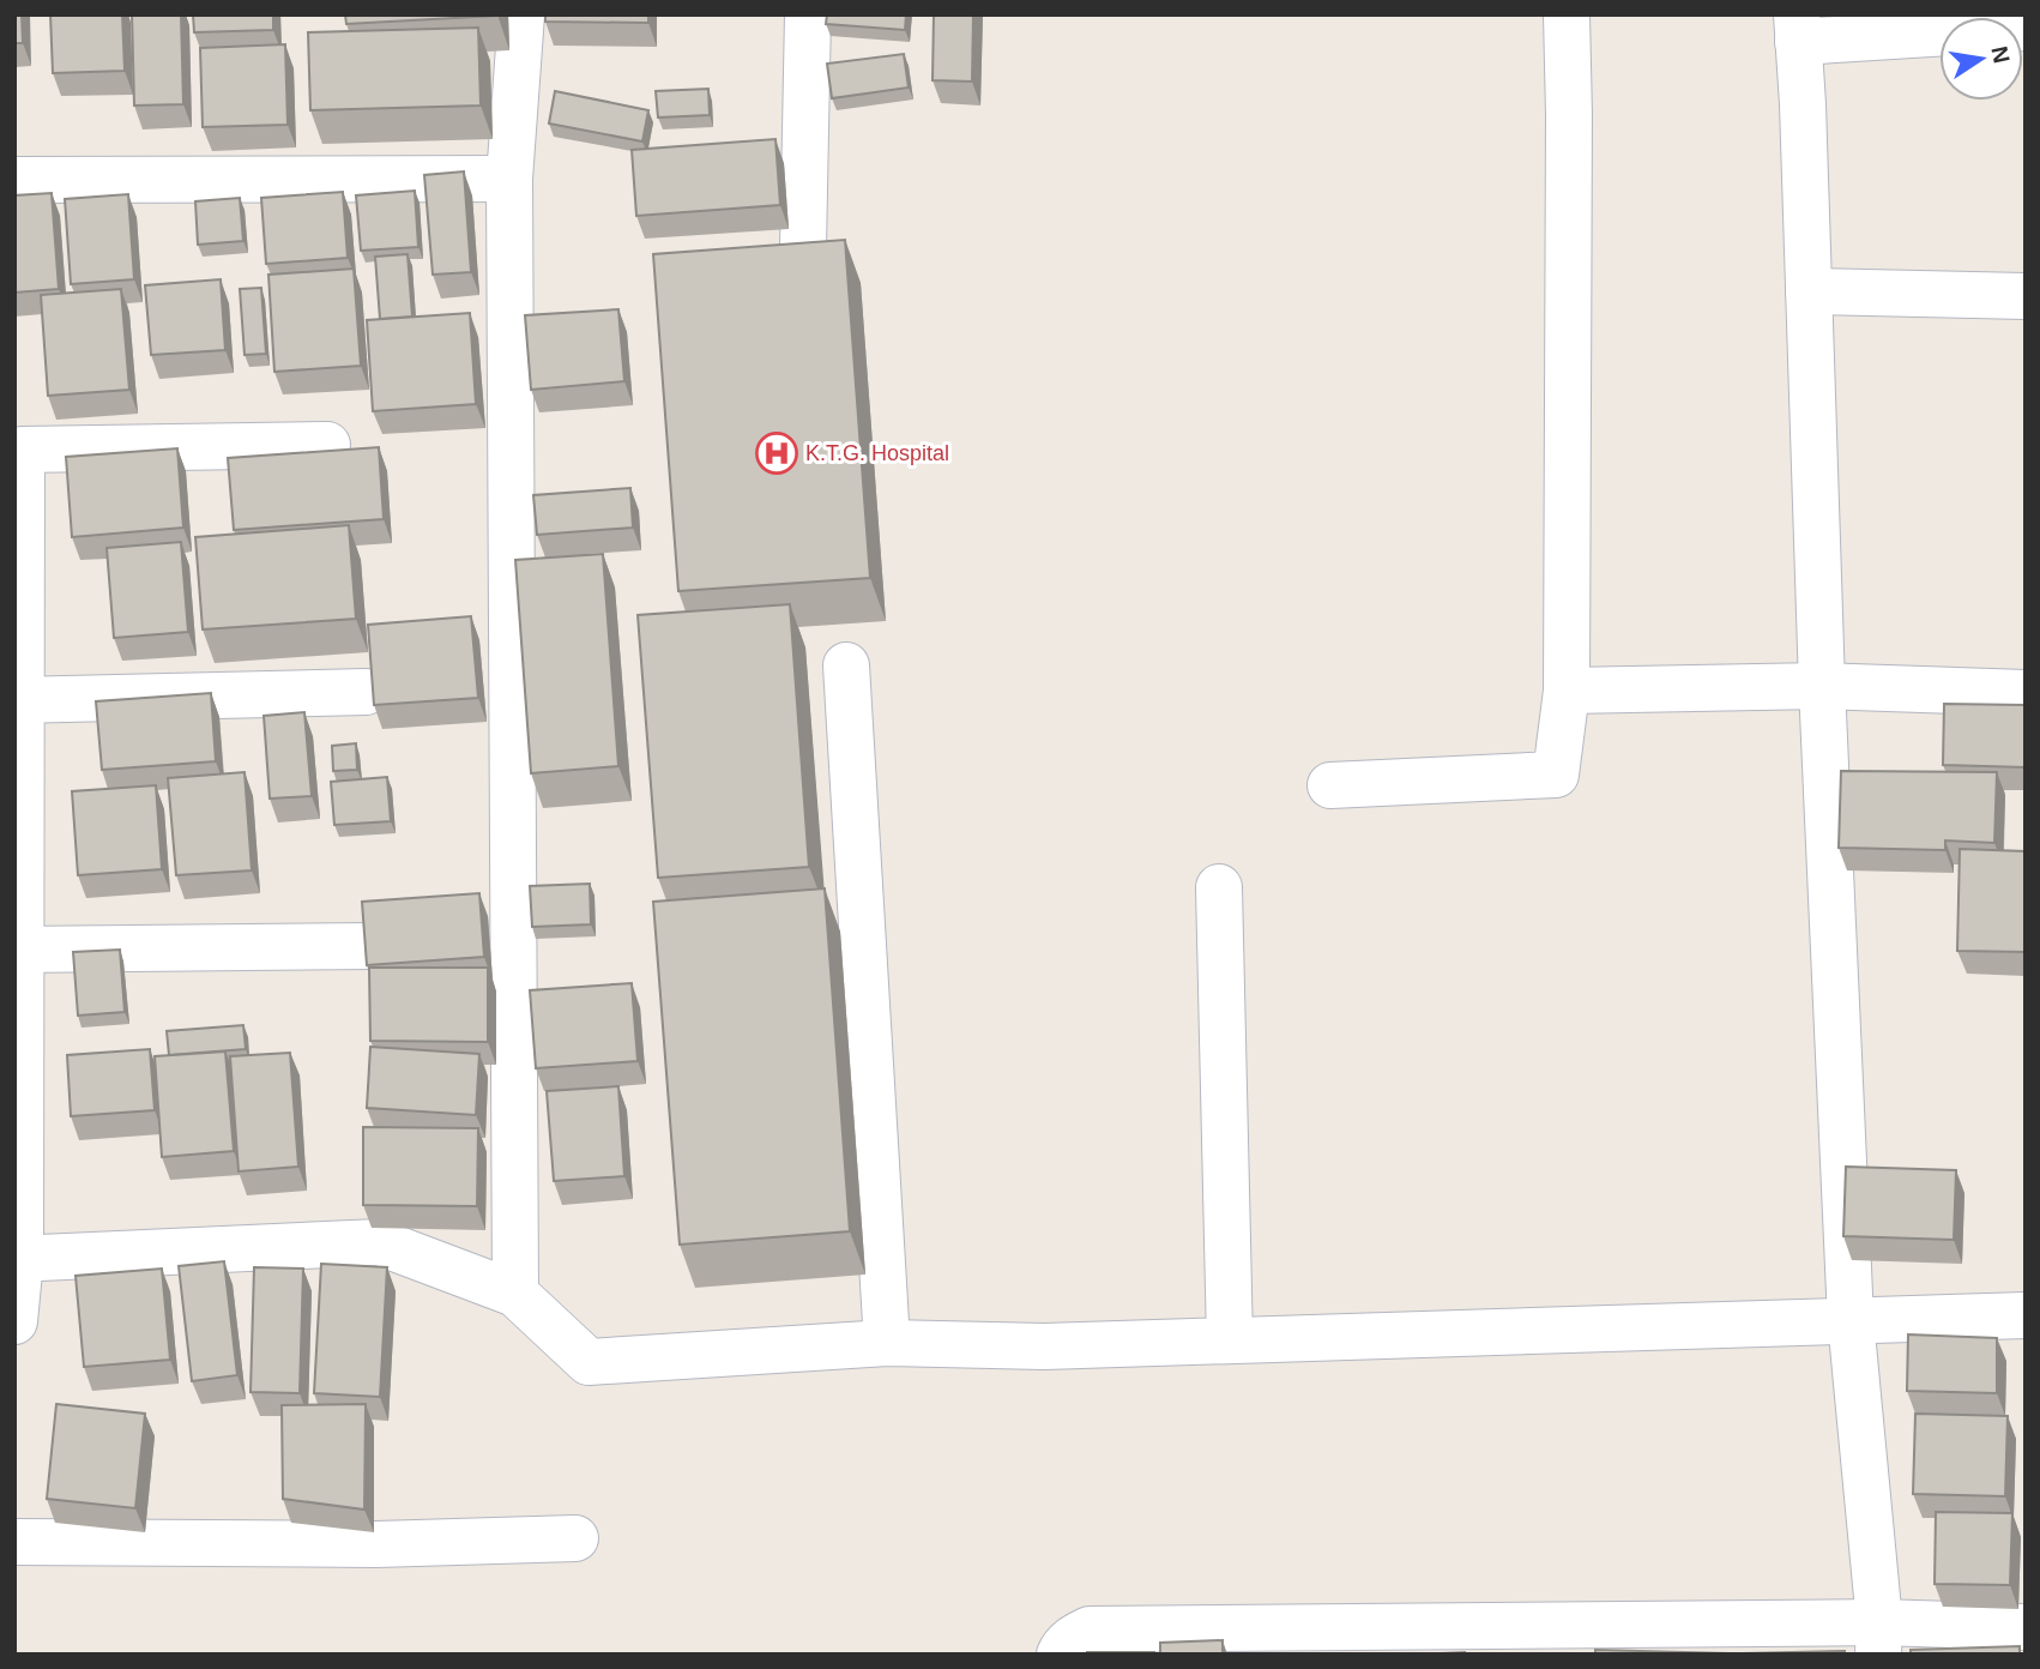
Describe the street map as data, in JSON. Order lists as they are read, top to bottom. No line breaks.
{"places":{"hospital":["K.T.G. Hospital"]},"north":"right"}
